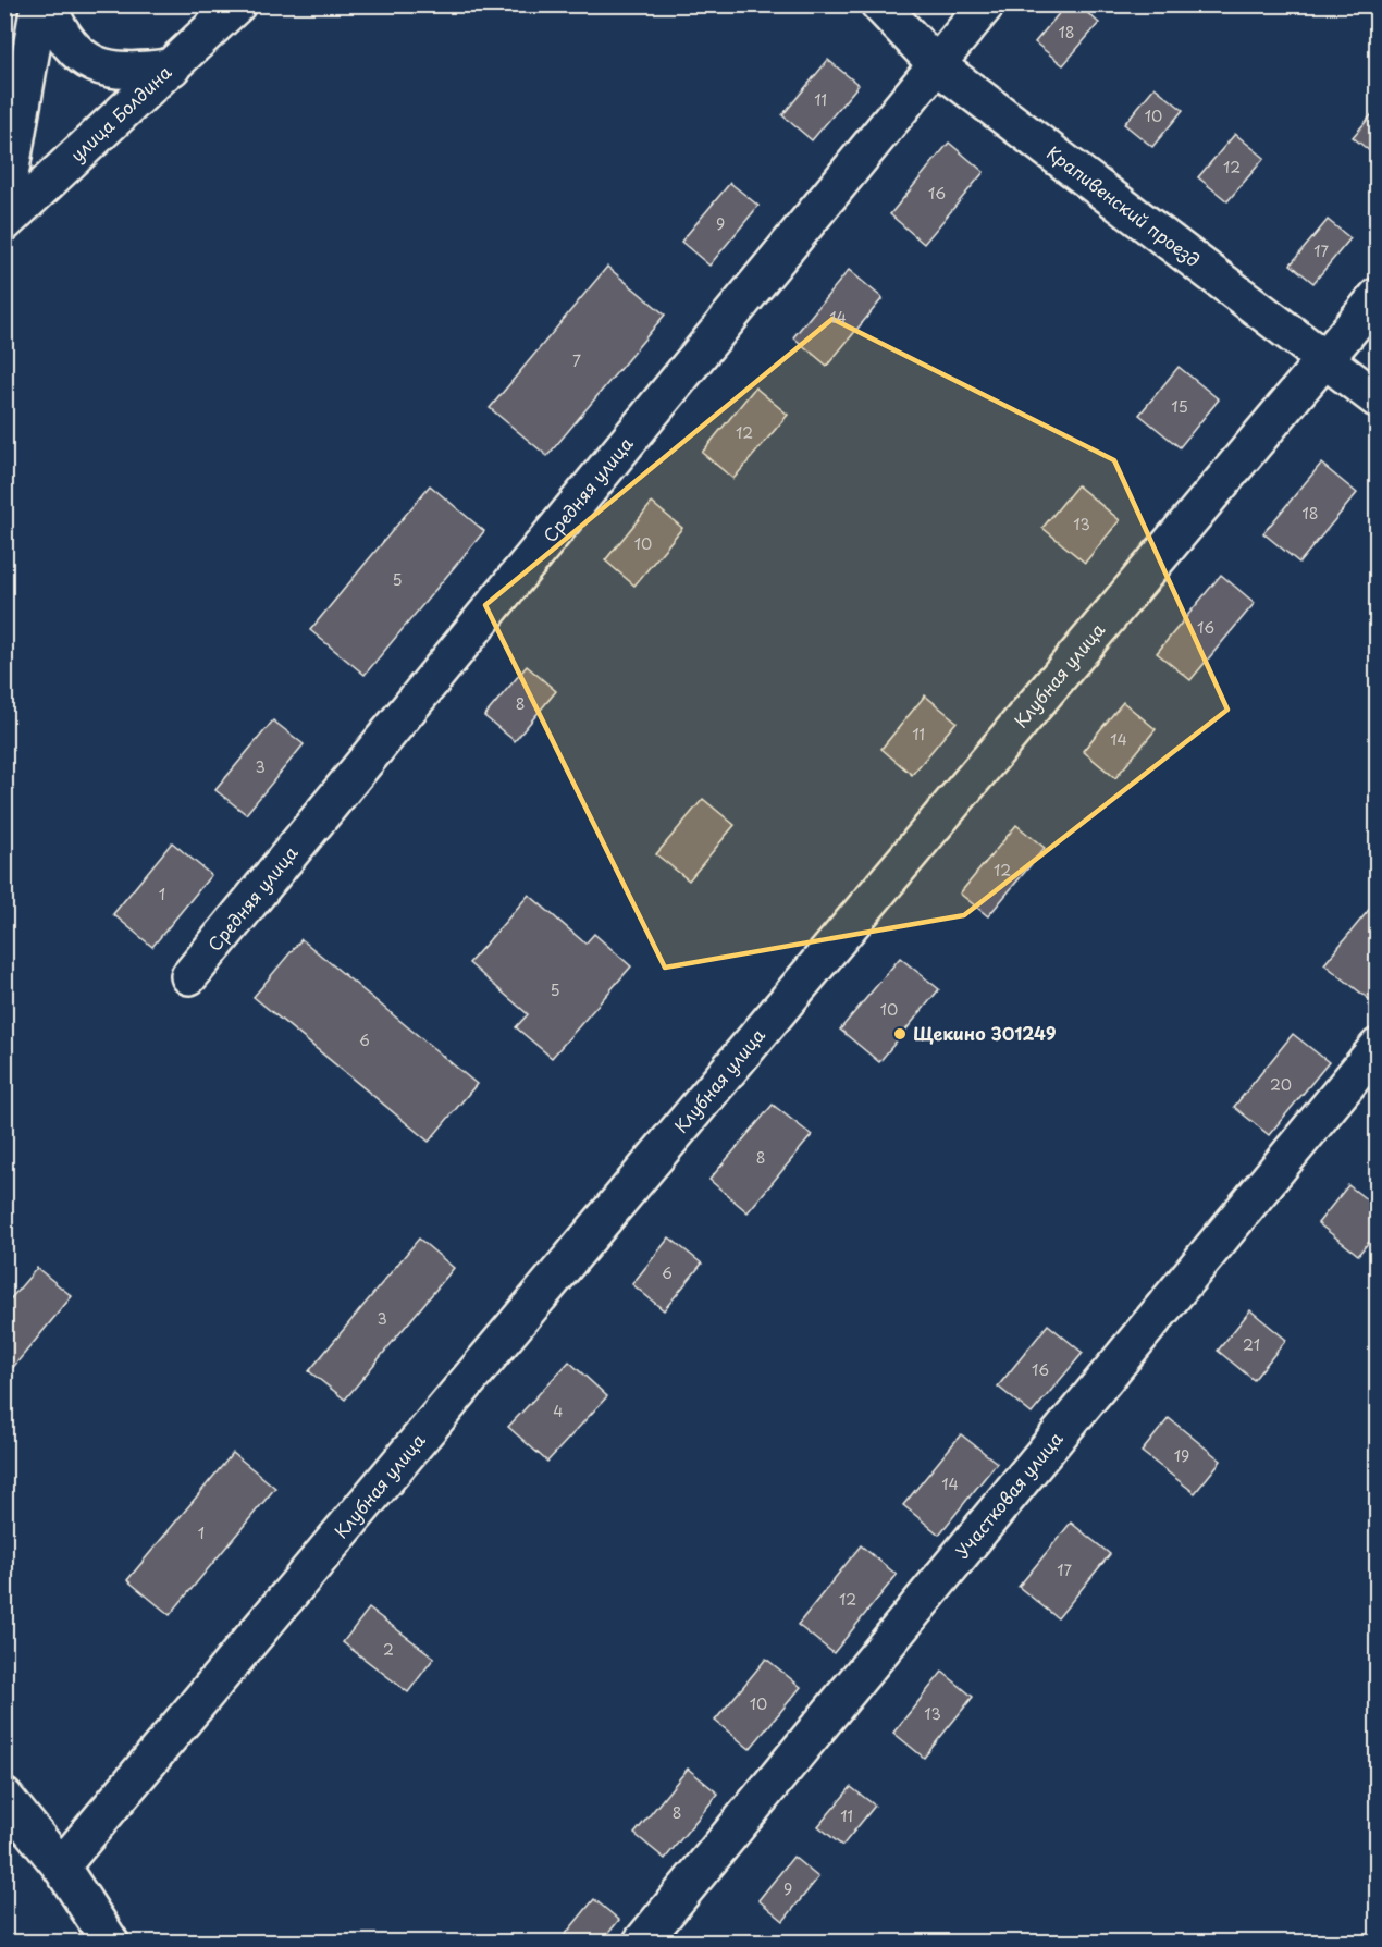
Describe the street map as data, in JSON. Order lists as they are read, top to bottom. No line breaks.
{"streets":{"main road":["улица Болдина","Крапивенский проезд","Средняя улица","Клубная улица","Участковая улица"]},"crossings":[["Крапивенский проезд","Средняя улица"],["Крапивенский проезд","Клубная улица"]],"places":["Щекино 301249"],"house_numbers":["18","11","10","12","16","9","17","14","7","15","12","18","13","10","5","16","8","11","14","3","12","1","5","10","6","20","8","6","3","21","16","4","19","14","1","17","12","2","10","13","8","11","9"]}
